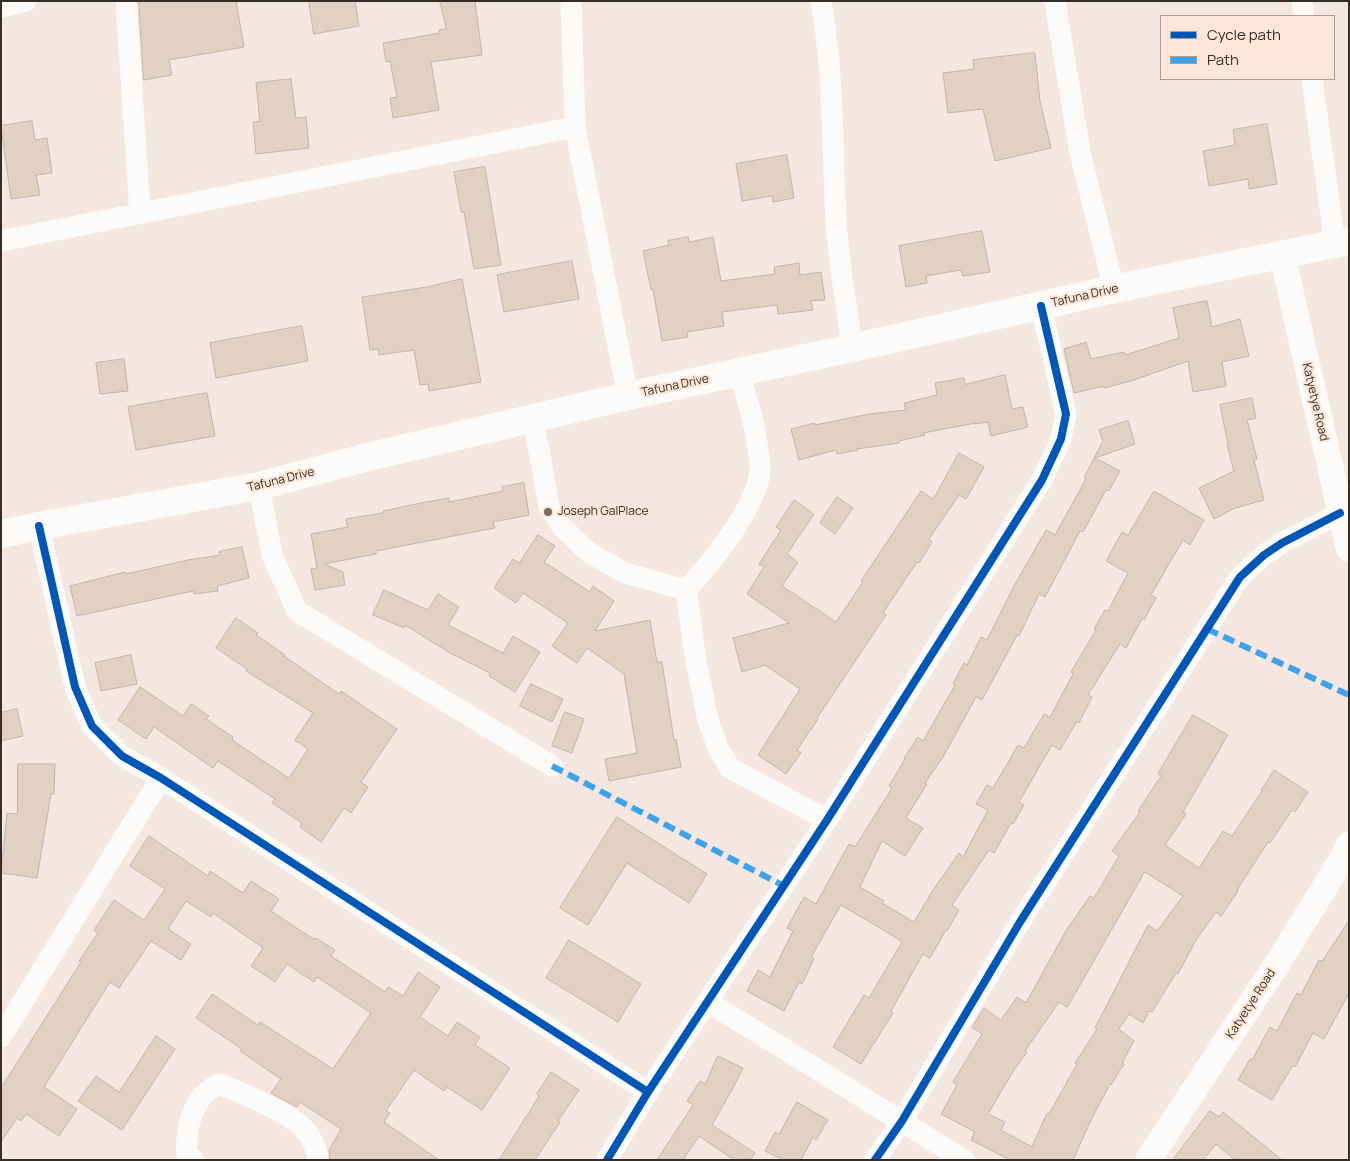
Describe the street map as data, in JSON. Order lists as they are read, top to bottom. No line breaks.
{"streets":{"main road":["Tafuna Drive"],"street":["Katyetye Road"]},"crossings":[["Tafuna Drive","Katyetye Road"]],"places":["Joseph GalPlace"],"legend":["Cycle path","Path"]}
